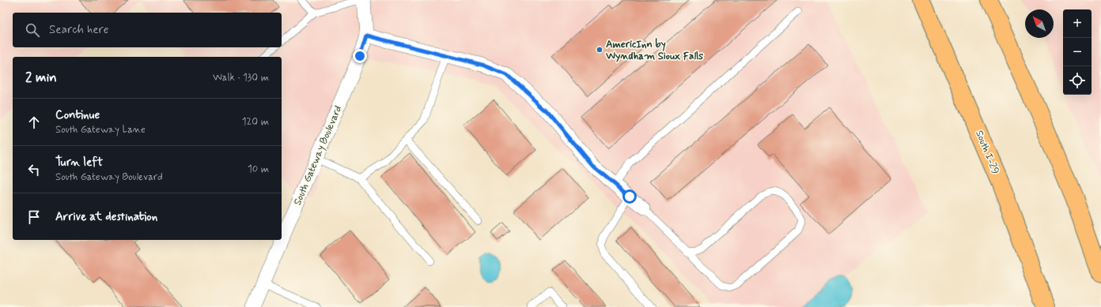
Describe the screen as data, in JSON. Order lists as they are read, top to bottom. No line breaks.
{"streets":{"highway":["South I-29"],"street":["South Gateway Boulevard"]},"places":["AmericInn by Wyndham Sioux Falls"],"north":"top left","page":{"map_buttons":["+","−"],"search":"Search here","heading":["2 min","Walk · 130 m"],"list":[["Continue","South Gateway Lane","120 m"],["Turn left","South Gateway Boulevard","10 m"],"Arrive at destination"]}}
